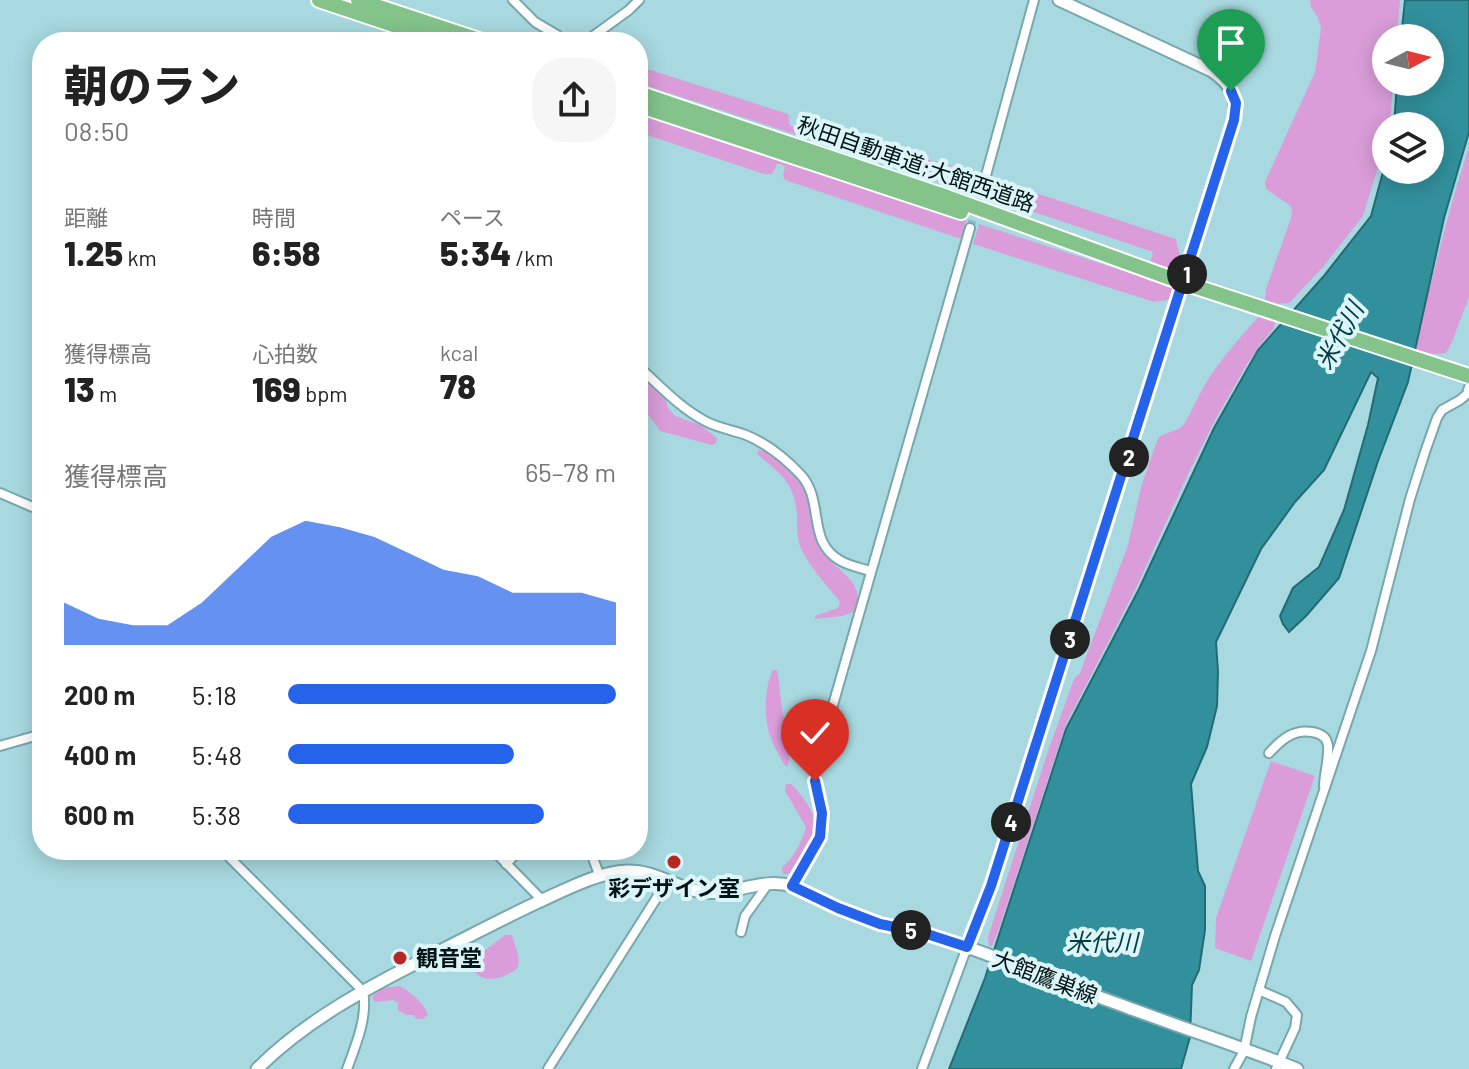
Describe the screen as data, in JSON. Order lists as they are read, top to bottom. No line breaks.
{"streets":{"highway":["秋田自動車道;大館西道路"],"main road":["大館鷹巣線"]},"water":["米代川"],"places":["彩デザイン室","観音堂"],"north":"right","page":{"heading":["朝のラン","08:50"],"stats":[["距離","1.25 km"],["時間","6:58"],["ペース","5:34 /km"],["獲得標高","13 m"],["心拍数","169 bpm"],["kcal","78"]],"pins":["1","2","3","4","5"],"chart":["獲得標高","65–78 m"],"list":[{"name":"200 m","note":"5:18"},{"name":"400 m","note":"5:48"},{"name":"600 m","note":"5:38"}]}}
